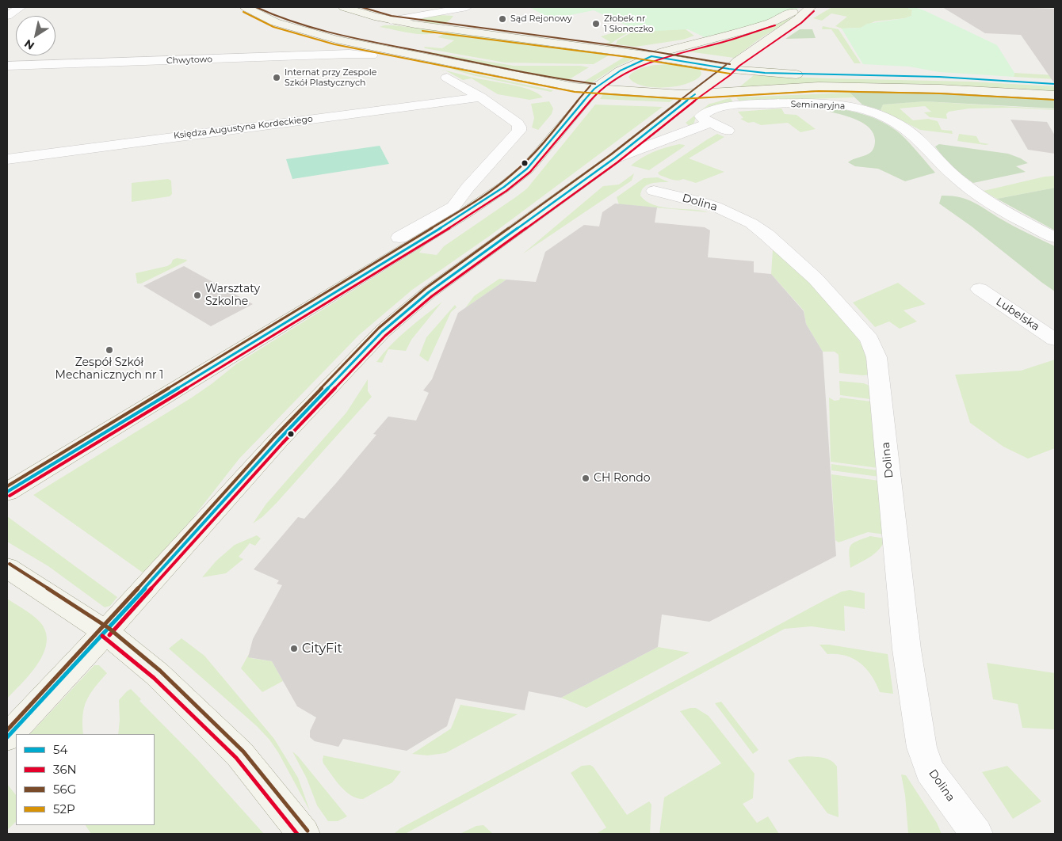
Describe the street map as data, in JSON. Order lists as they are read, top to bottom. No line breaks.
{"streets":{"street":["Chwytowo","Seminaryjna","Księdza Augustyna Kordeckiego","Dolina","Lubelska"]},"places":["Sąd Rejonowy","Złobek nr 1 Słoneczko","Internat przy Zespole Szkół Plastycznych","Warsztaty Szkolne","Zespół Szkół Mechanicznych nr 1","CH Rondo","CityFit"],"lines":["transit line 56G","transit line 36N","transit line 52P","transit line 54"],"legend":["54","36N","56G","52P"],"north":"bottom left"}
